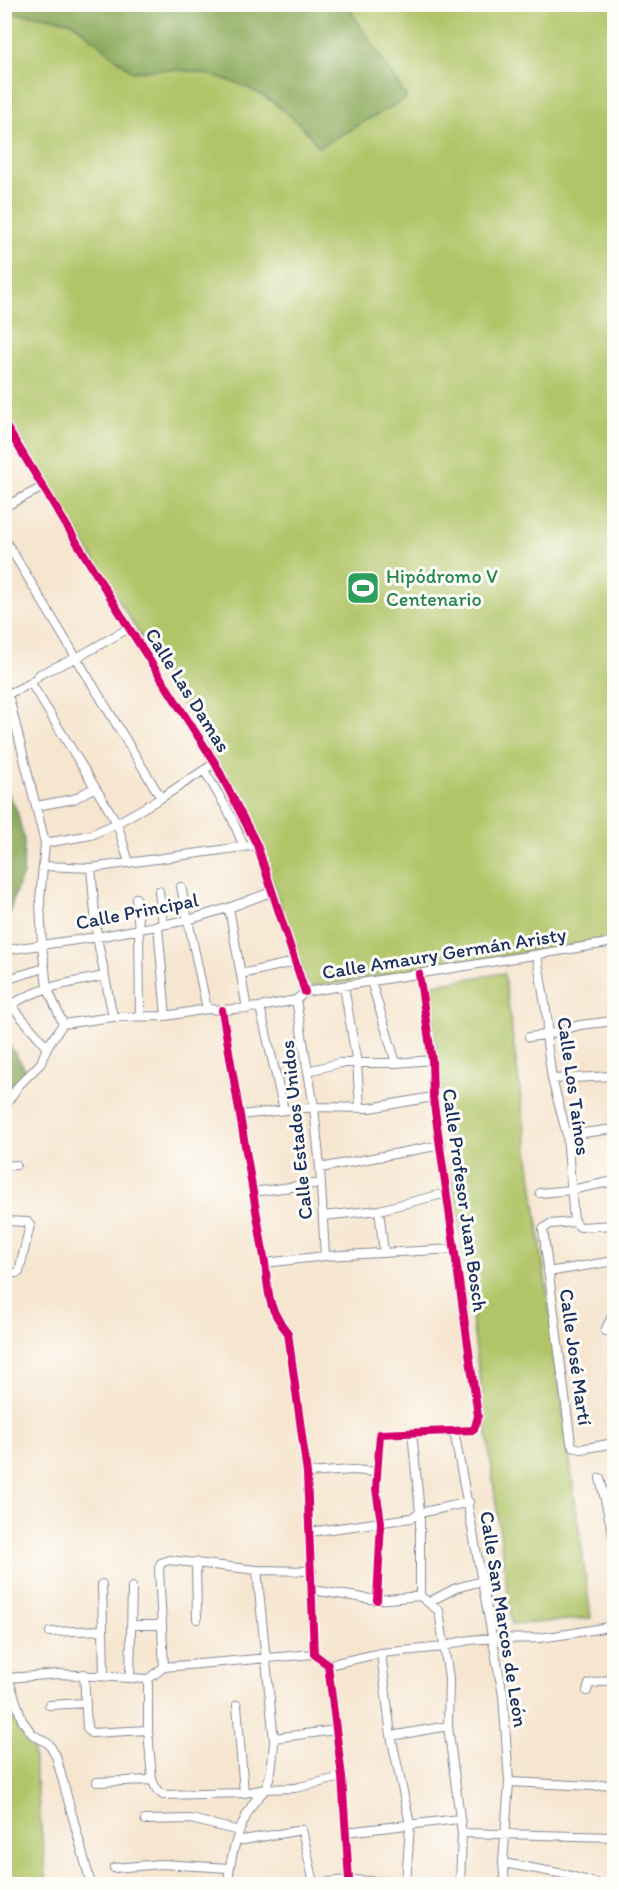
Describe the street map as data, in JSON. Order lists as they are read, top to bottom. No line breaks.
{"streets":{"street":["Calle Las Damas","Calle Principal","Calle Amaury Germán Aristy","Calle Los Taínos","Calle Estados Unidos","Calle Profesor Juan Bosch","Calle José Martí","Calle San Marcos de León"]},"crossings":[["Calle Las Damas","Calle Principal"],["Calle Las Damas","Calle Amaury Germán Aristy"],["Calle Amaury Germán Aristy","Calle Los Taínos"],["Calle Amaury Germán Aristy","Calle Estados Unidos"],["Calle Amaury Germán Aristy","Calle Profesor Juan Bosch"],["Calle Los Taínos","Calle José Martí"],["Calle Profesor Juan Bosch","Calle San Marcos de León"]],"places":{"sports":["Hipódromo V Centenario"]}}
